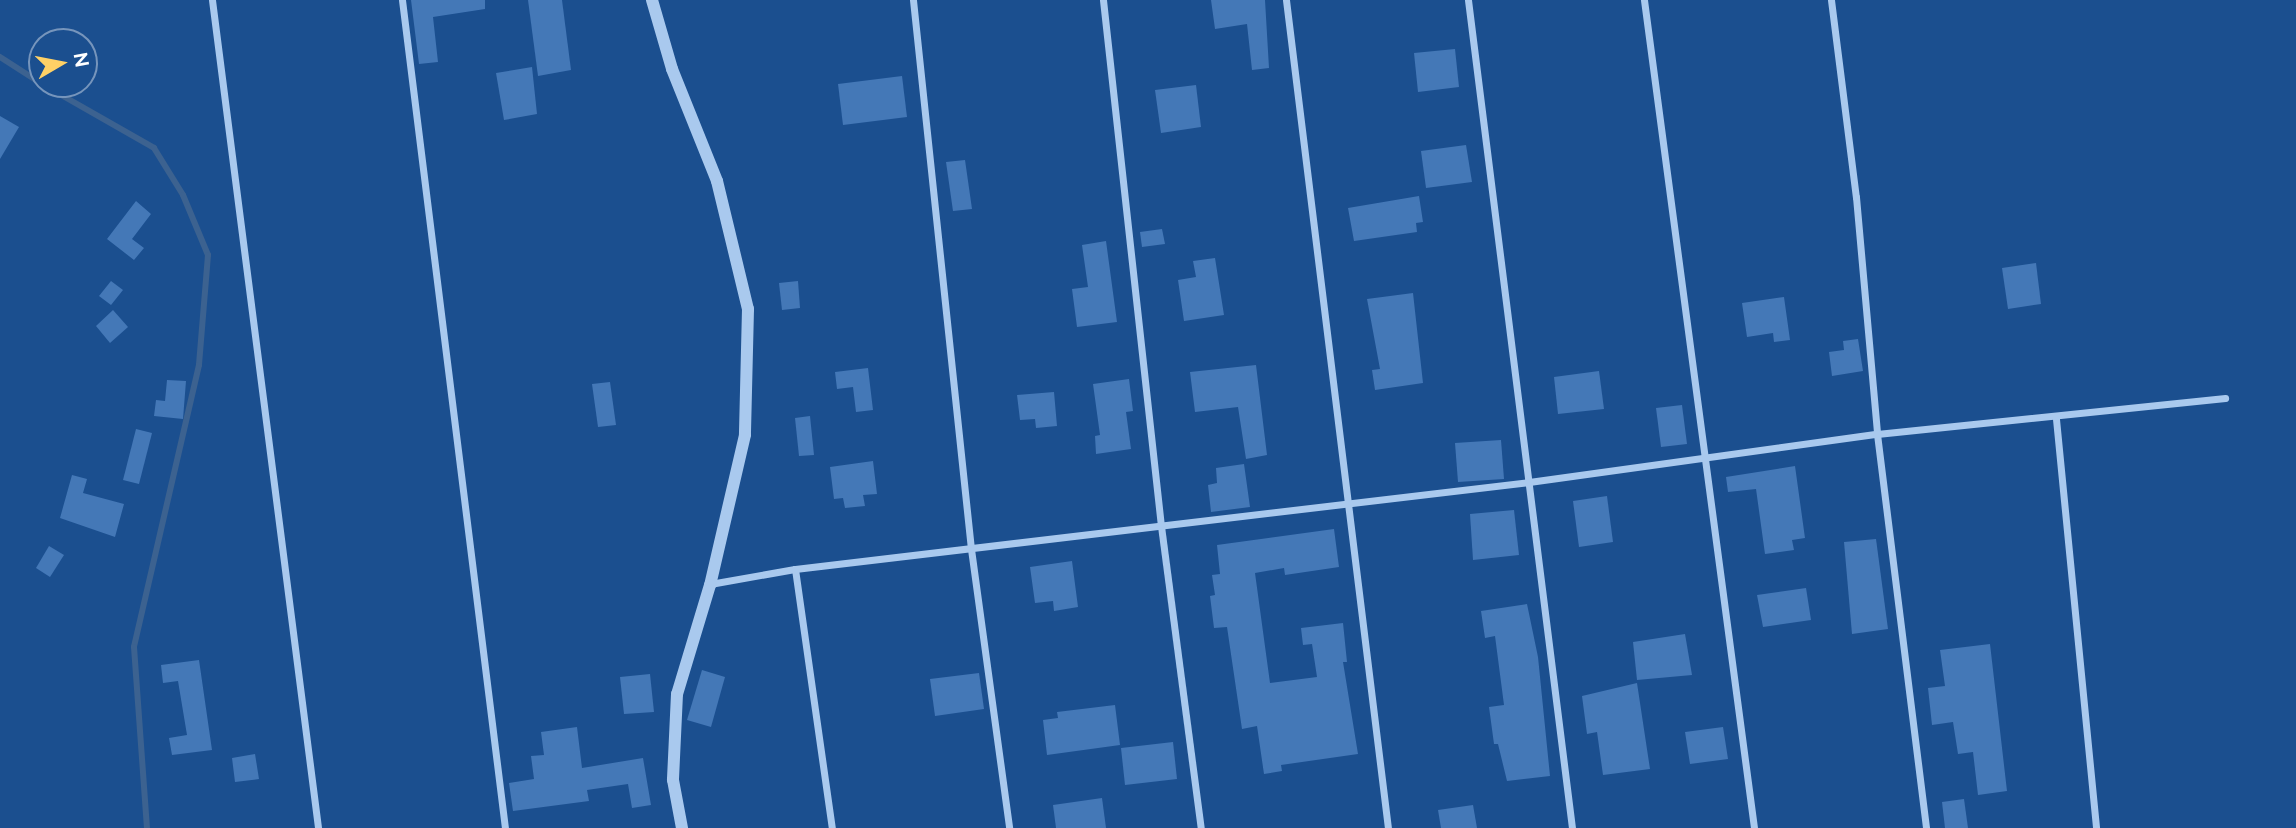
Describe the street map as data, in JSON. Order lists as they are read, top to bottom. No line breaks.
{"north":"right"}
